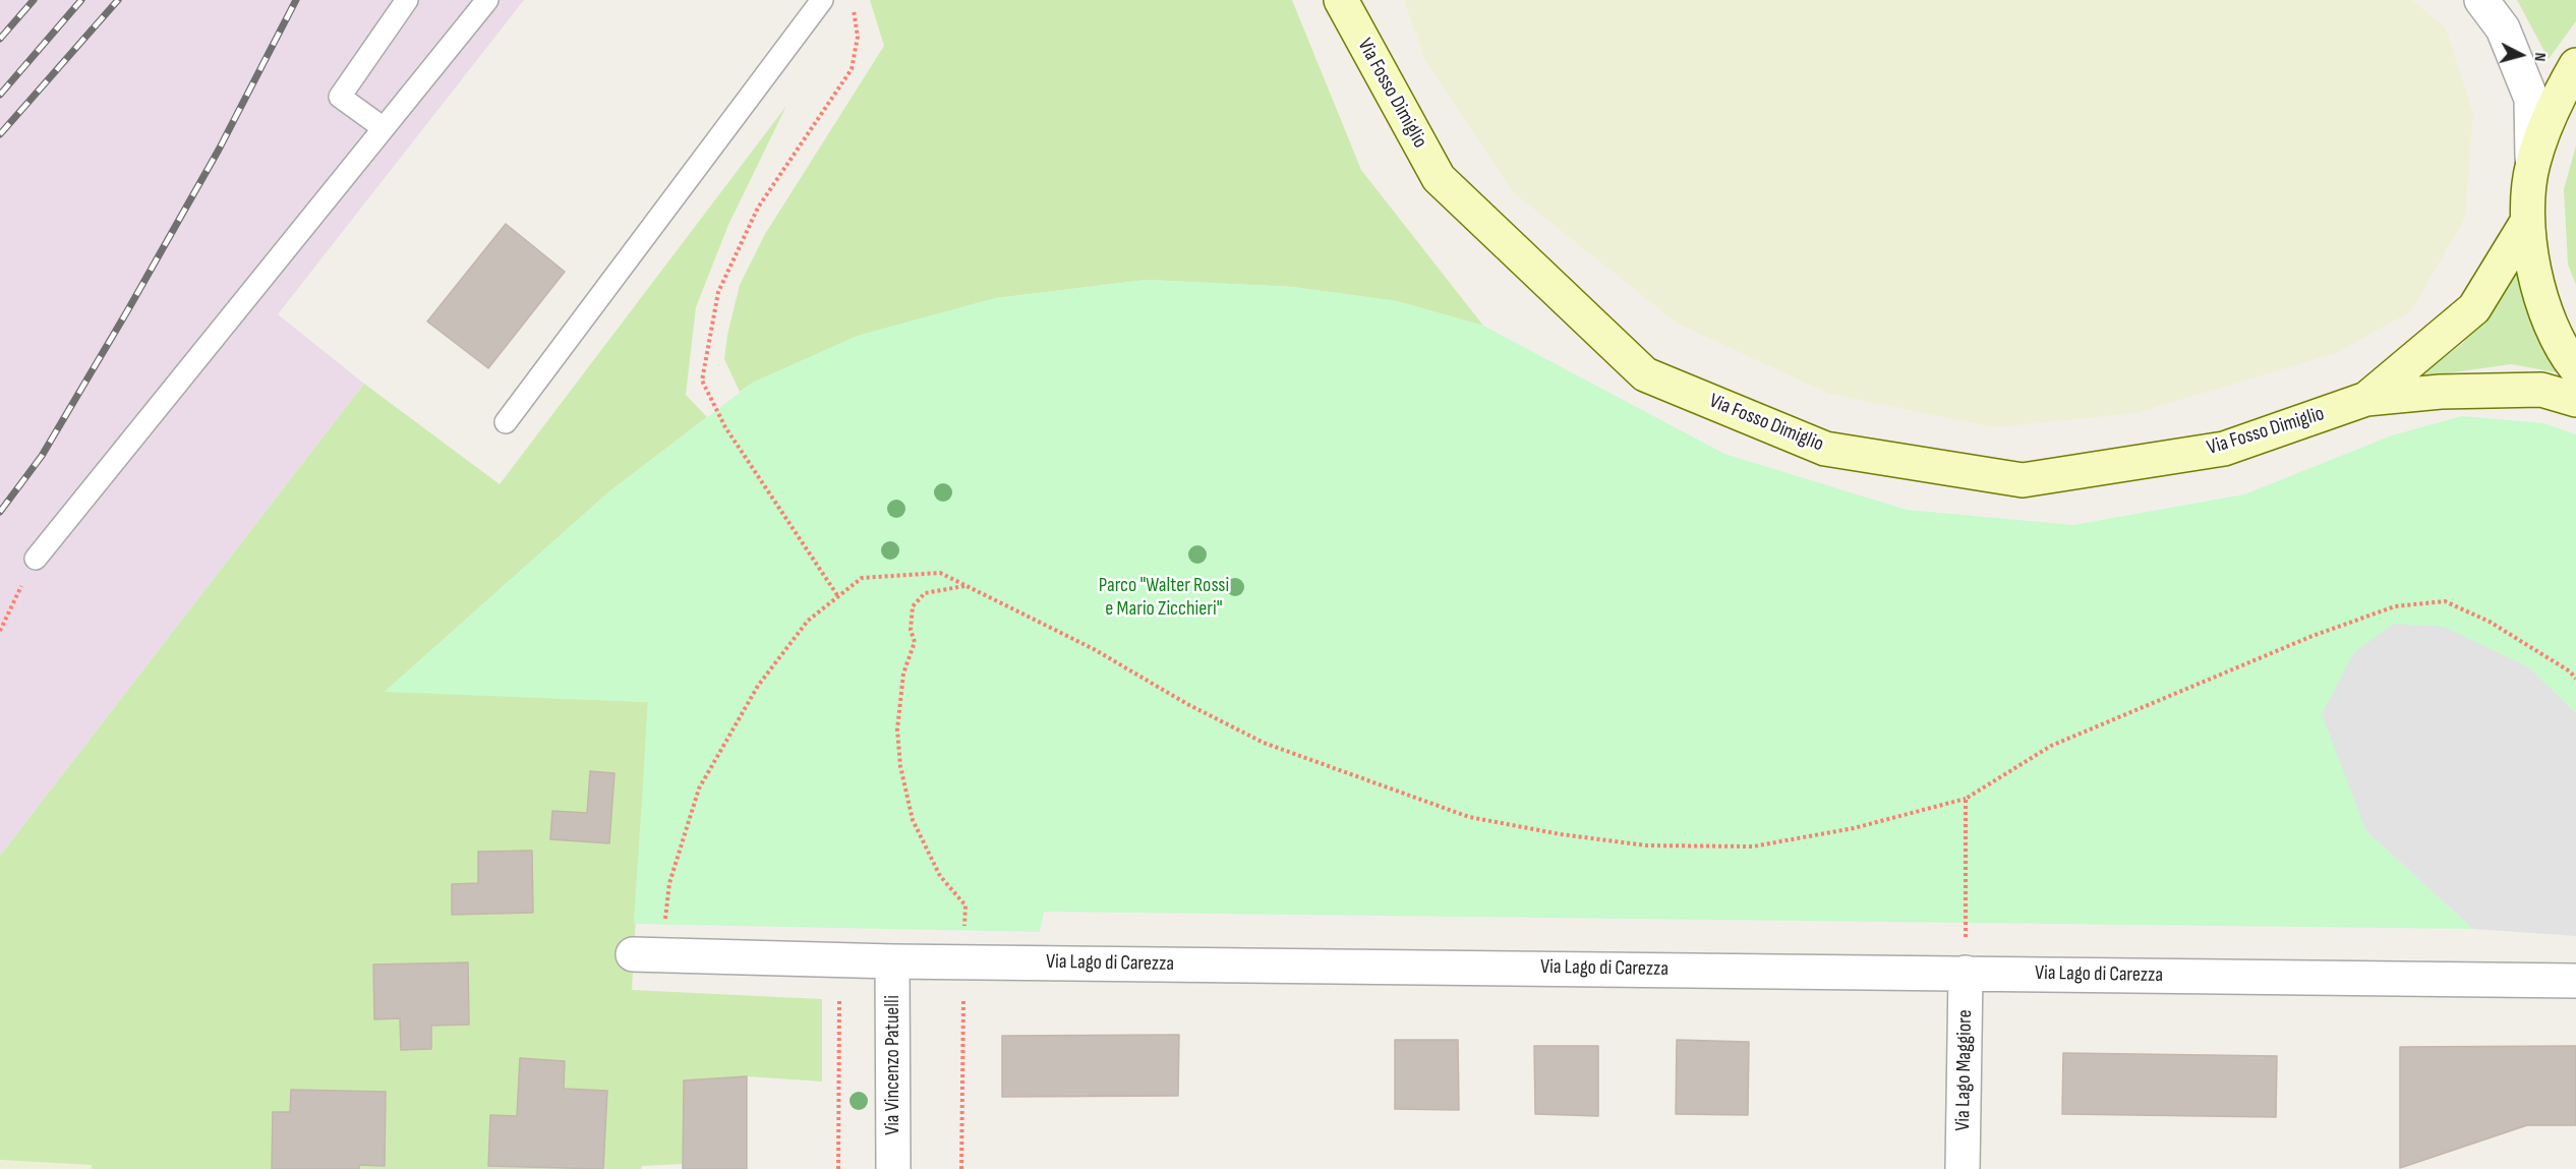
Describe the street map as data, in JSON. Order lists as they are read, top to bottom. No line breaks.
{"streets":{"main road":["Via Fosso Dimiglio"],"street":["Via Lago di Carezza","Via Vincenzo Patuelli","Via Lago Maggiore"]},"crossings":[["Via Lago di Carezza","Via Vincenzo Patuelli"],["Via Lago di Carezza","Via Lago Maggiore"]],"parks":["Parco \"Walter Rossi e Mario Zicchieri\""],"north":"right"}
